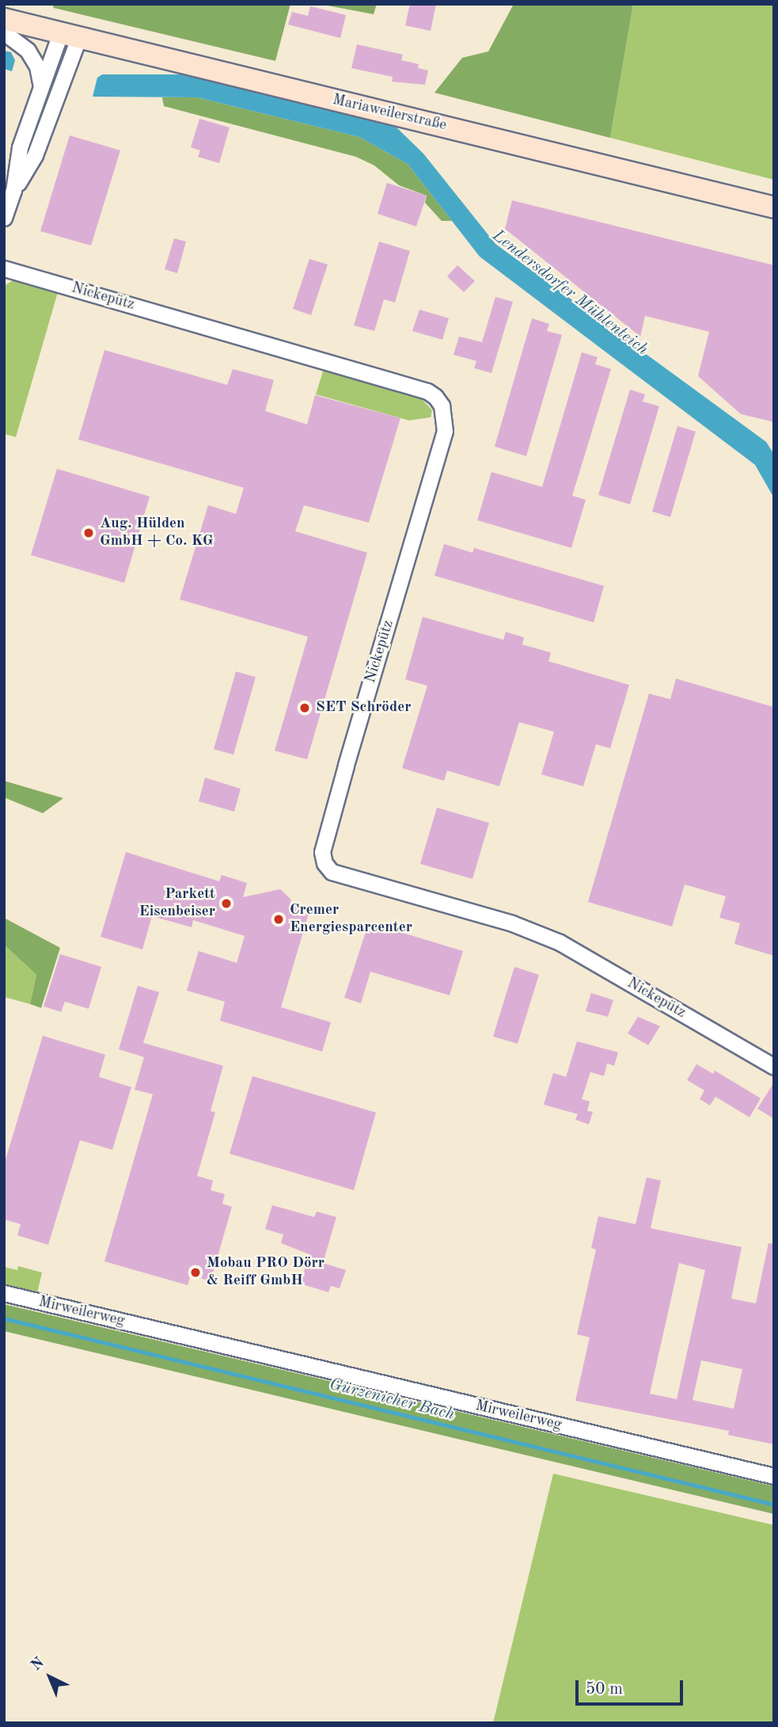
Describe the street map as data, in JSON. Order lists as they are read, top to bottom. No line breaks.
{"streets":{"main road":["Mariaweilerstraße"],"street":["Nickepütz","Mirweilerweg"]},"water":["Lendersdorfer Mühlenteich","Gürzenicher Bach"],"places":["Aug. Hülden GmbH + Co. KG","SET Schröder","Parkett Eisenbeiser","Cremer Energiesparcenter","Mobau PRO Dörr & Reiff GmbH"],"scale_bar":"50 m","north":"top left"}
